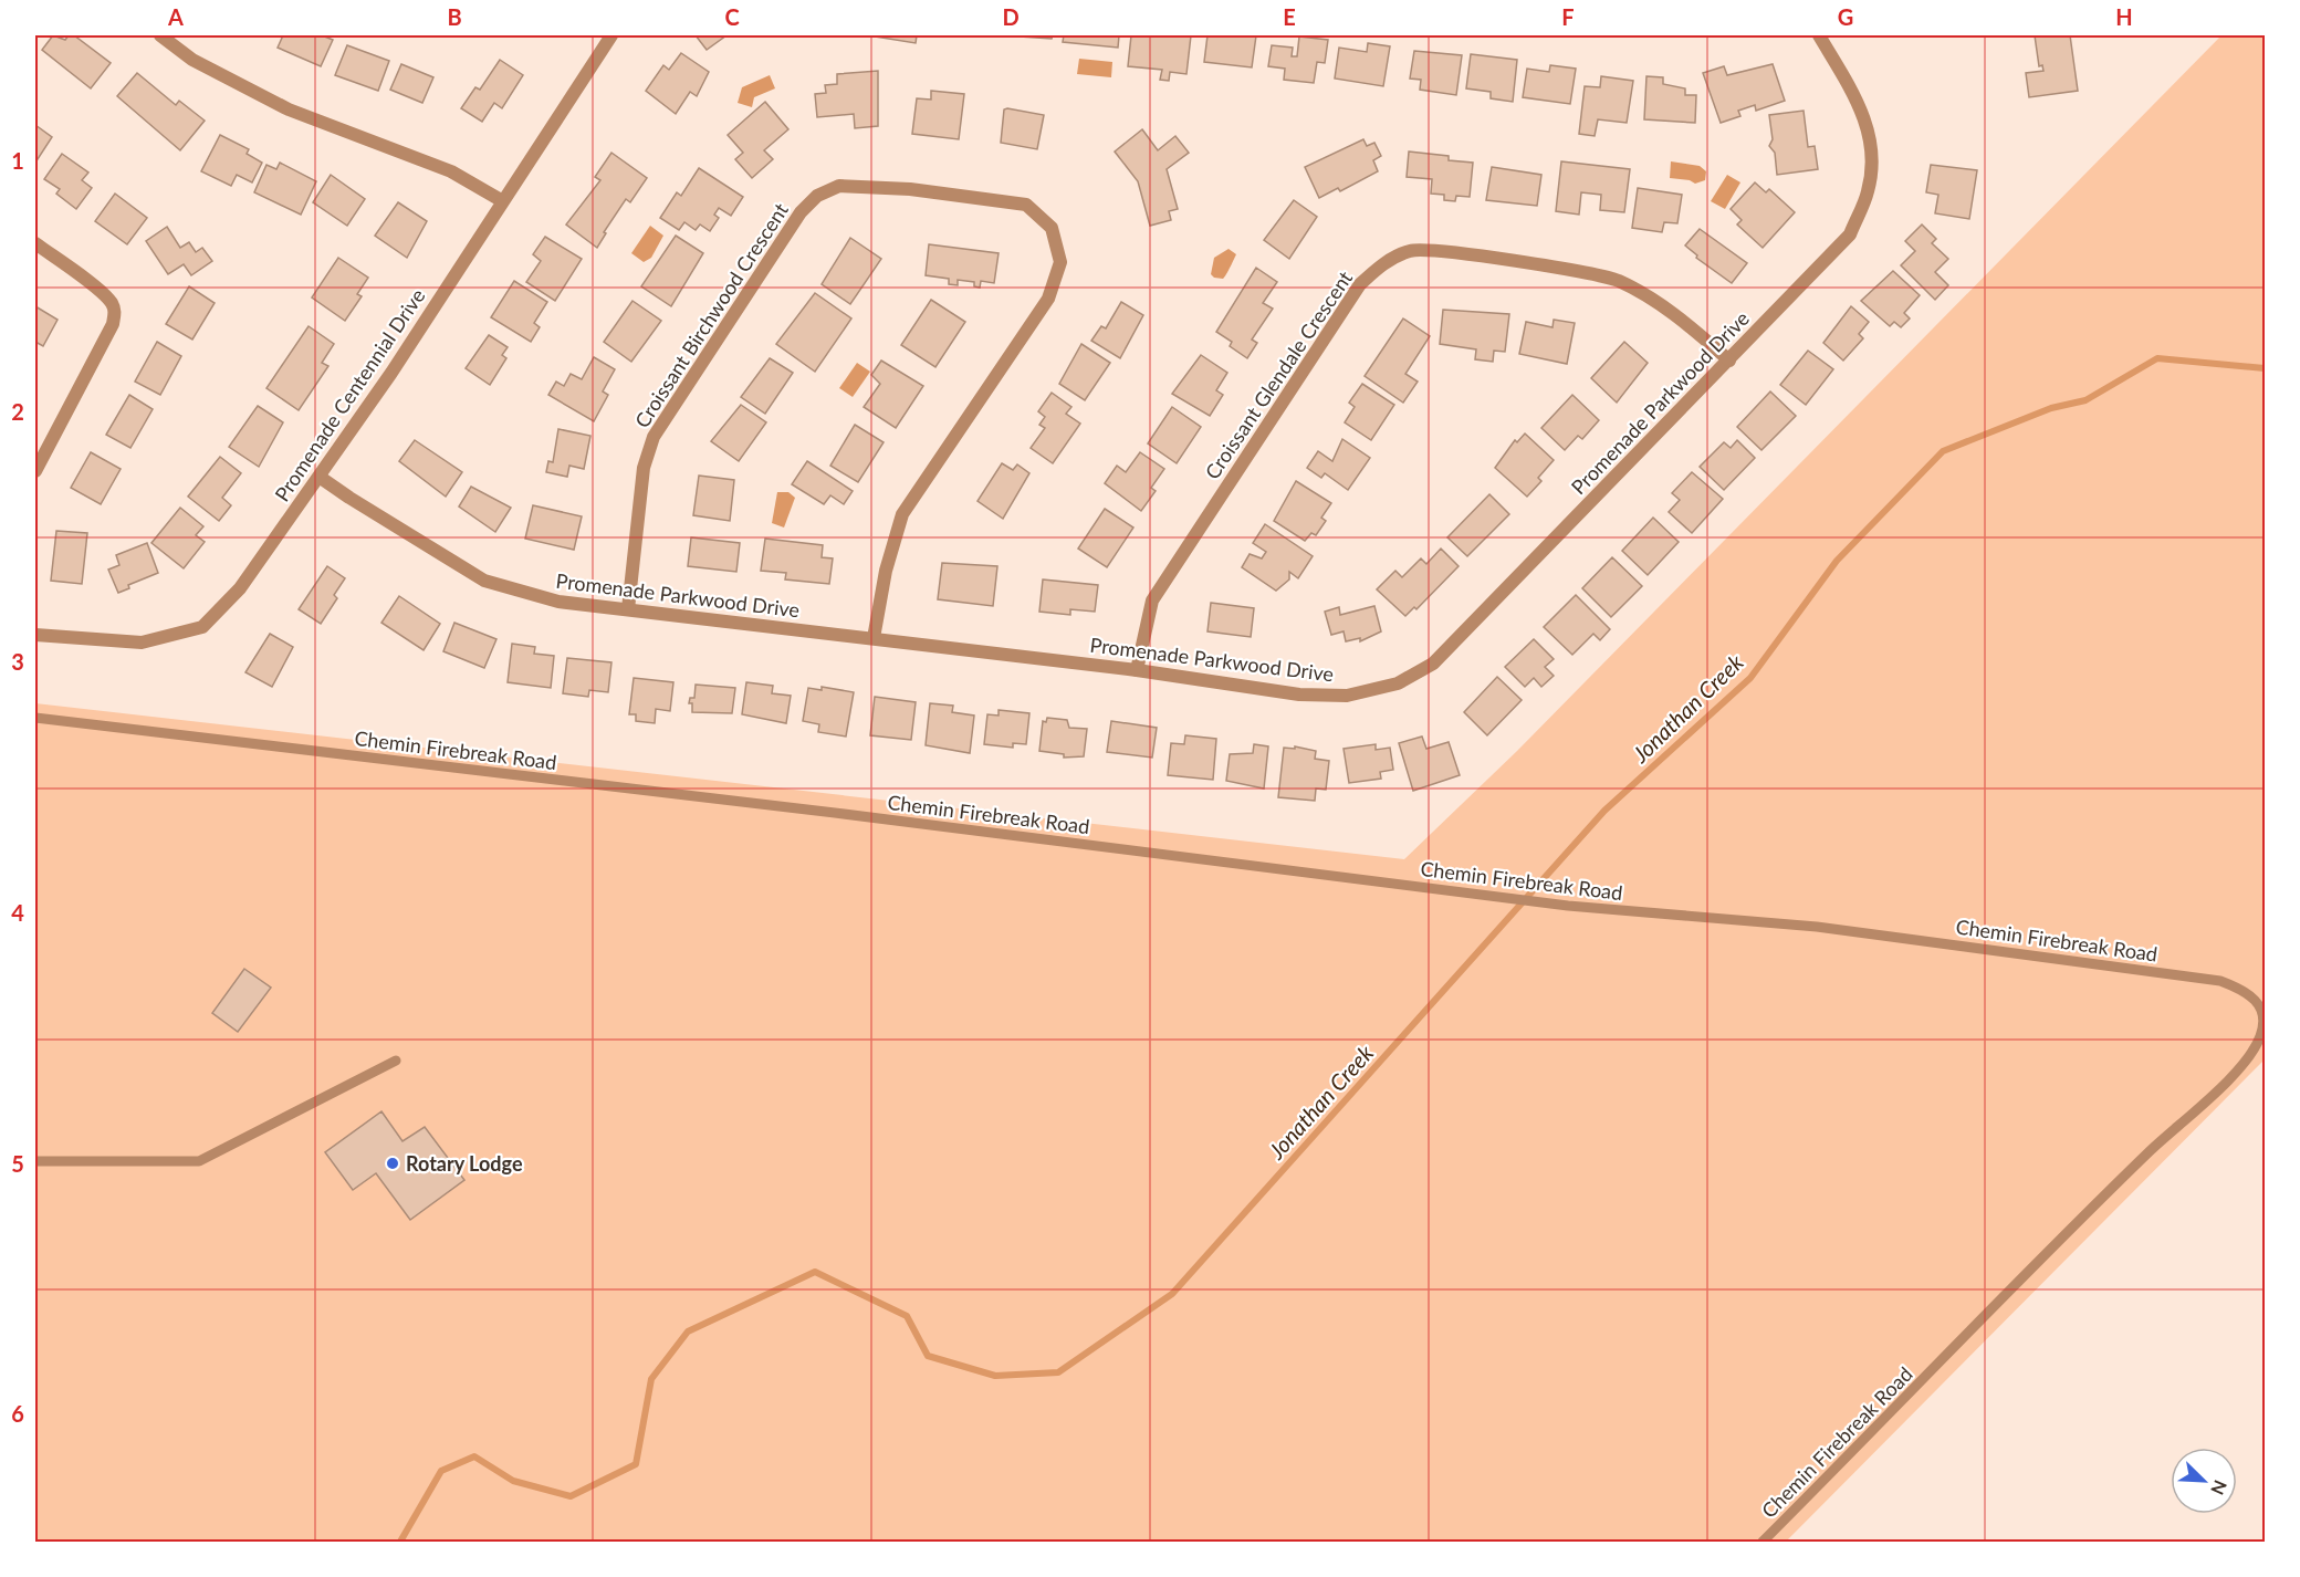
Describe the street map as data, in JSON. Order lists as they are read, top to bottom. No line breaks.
{"streets":{"street":["Croissant Birchwood Crescent","Croissant Glendale Crescent","Promenade Centennial Drive","Promenade Parkwood Drive"],"lane":["Chemin Firebreak Road"]},"crossings":[["Croissant Birchwood Crescent","Promenade Parkwood Drive"],["Croissant Glendale Crescent","Promenade Parkwood Drive"],["Promenade Centennial Drive","Promenade Parkwood Drive"]],"water":["Jonathan Creek"],"places":["Rotary Lodge"],"north":"bottom right","grid":{"columns":["A","B","C","D","E","F","G","H"],"rows":["1","2","3","4","5","6"]}}
